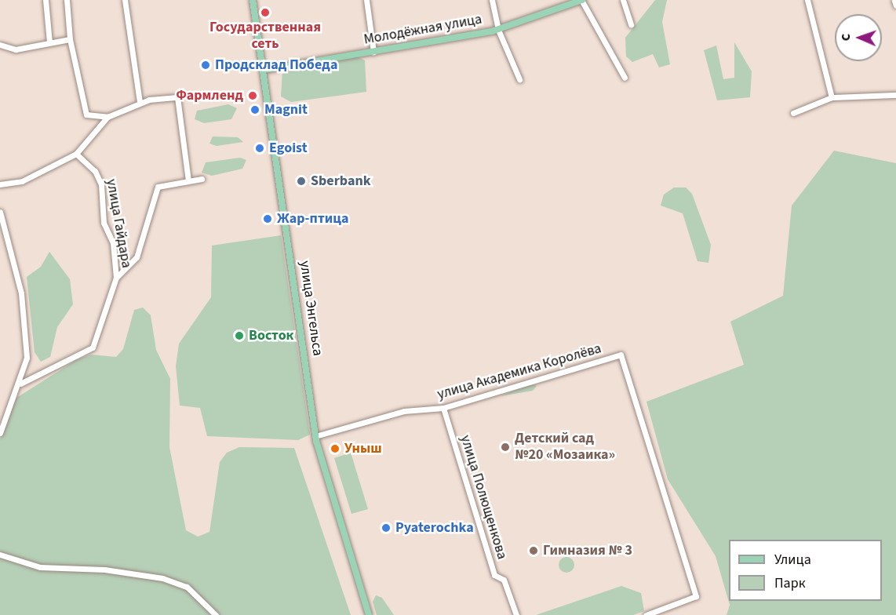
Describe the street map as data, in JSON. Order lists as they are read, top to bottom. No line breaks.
{"streets":{"main road":["Молодёжная улица","улица Энгельса"],"street":["улица Гайдара","улица Академика Королёва","улица Полющенкова"]},"crossings":[["Молодёжная улица","улица Энгельса"],["улица Энгельса","улица Академика Королёва"],["улица Академика Королёва","улица Полющенкова"]],"places":["Государственная сеть","Продсклад Победа","Фармленд","Magnit","Egoist","Sberbank","Жар-птица","Восток","Детский сад №20 «Мозаика»","Уныш","Pyaterochka","Гимназия № 3"],"legend":["Улица","Парк"],"north":"left"}
